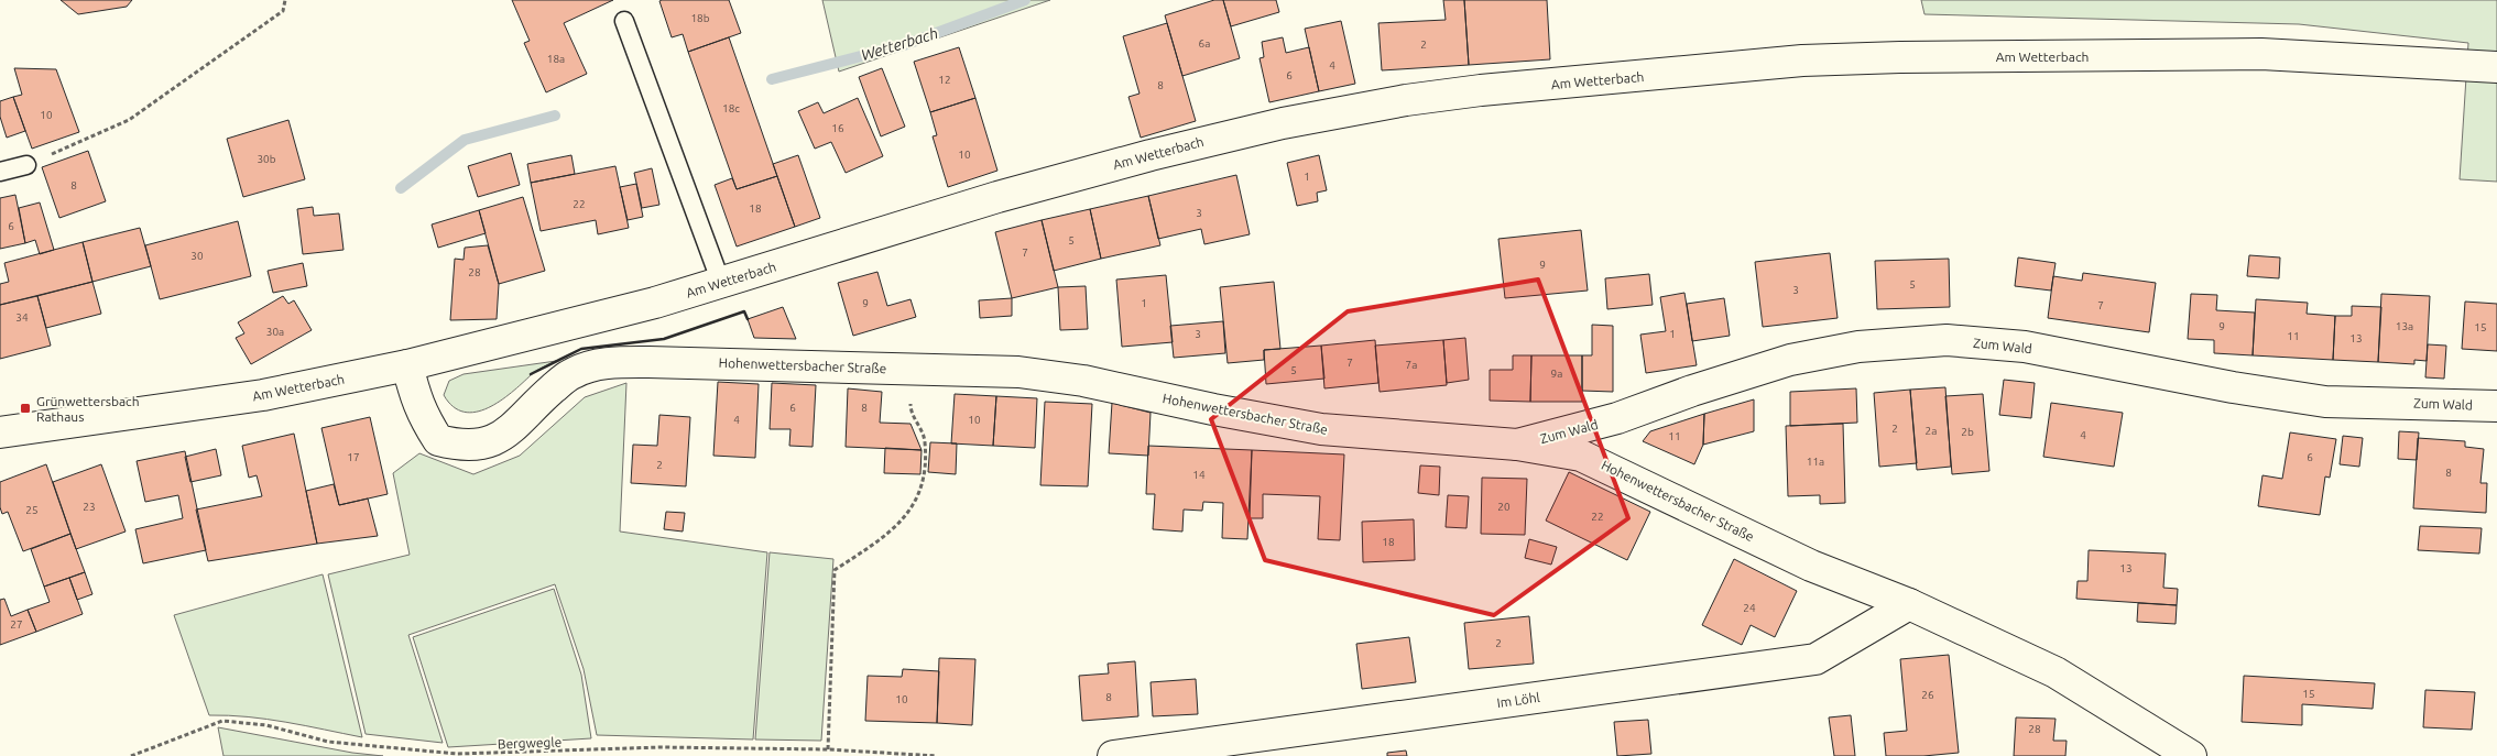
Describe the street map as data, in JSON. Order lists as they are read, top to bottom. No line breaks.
{"streets":{"street":["Am Wetterbach","Zum Wald","Hohenwettersbacher Straße","Im Löhl"],"path":["Bergwegle"]},"crossings":[["Am Wetterbach","Hohenwettersbacher Straße"],["Zum Wald","Hohenwettersbacher Straße"],["Hohenwettersbacher Straße","Im Löhl"]],"water":["Wetterbach"],"places":{"transit":["Grünwettersbach Rathaus"]},"house_numbers":["18b","6a","2","18a","4","6","12","8","18c","10","16","10","30b","1","8","22","18","3","6","5","7","30","9","28","5","3","9","1","7","34","9","13a","15","30a","3","1","11","13","7","7a","5","9a","6","8","4","10","2","2a","2b","4","11","17","6","11a","2","8","14","23","20","25","22","18","13","24","27","2","15","26","8","10","28"]}
